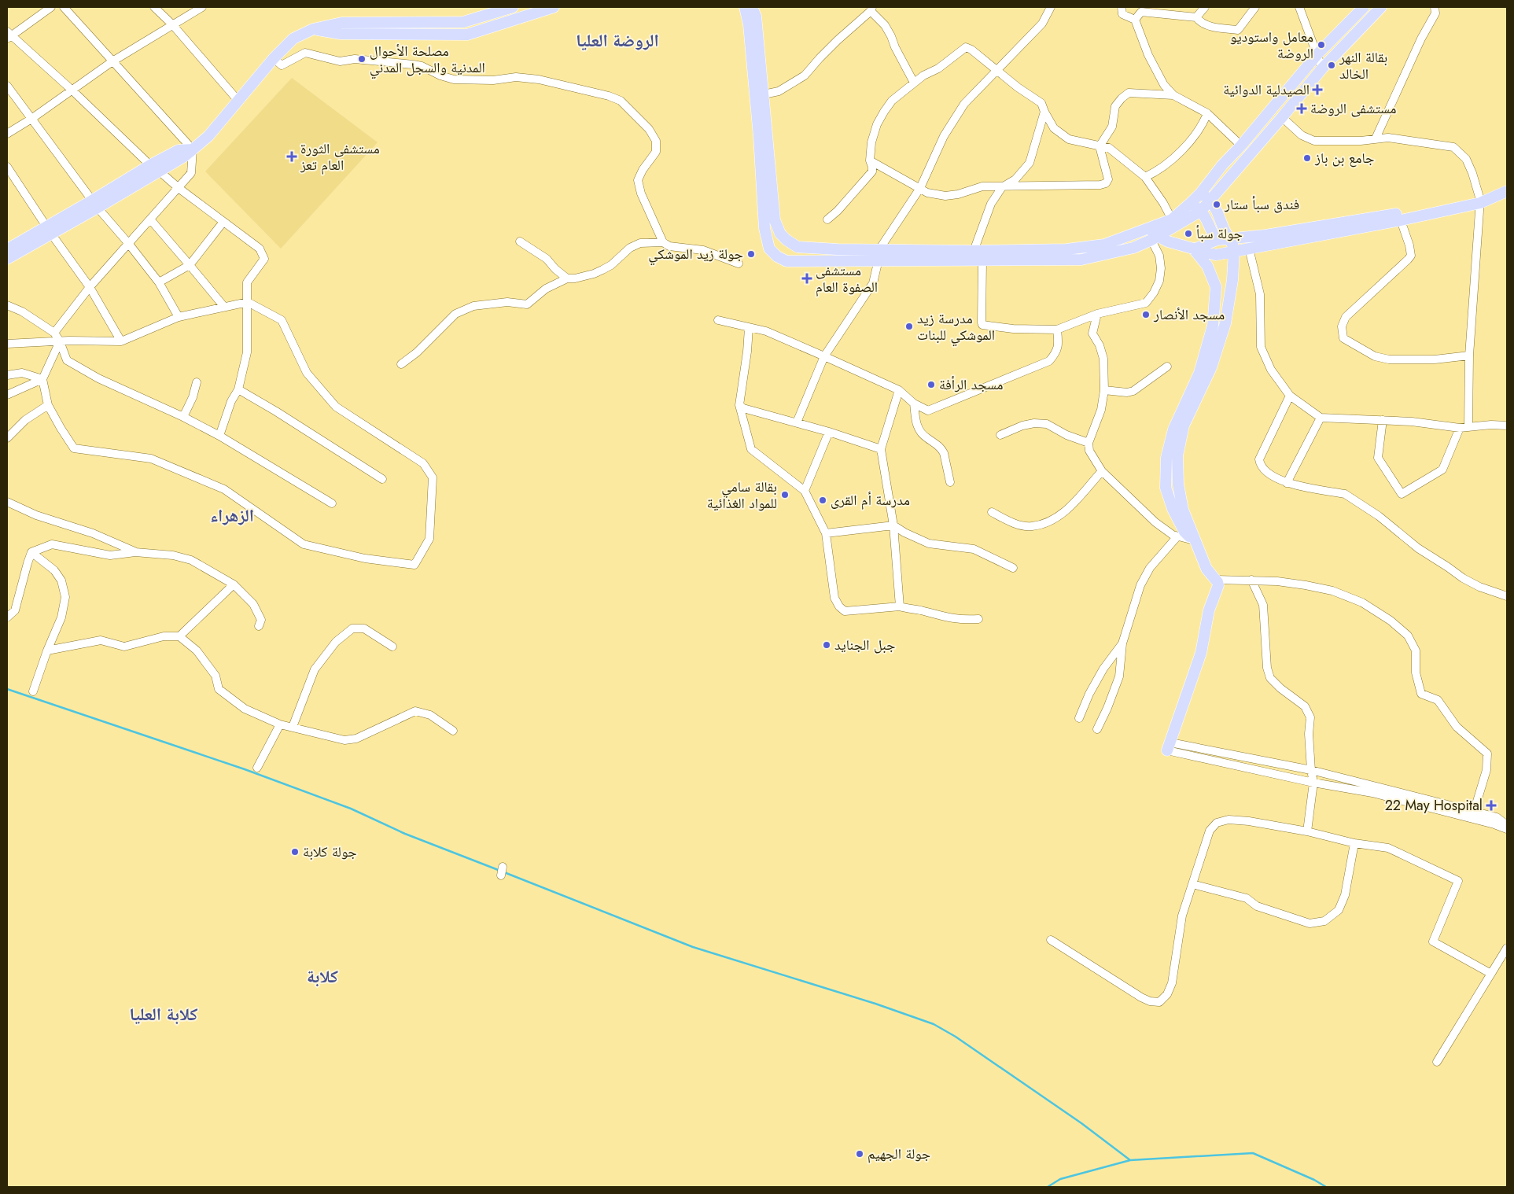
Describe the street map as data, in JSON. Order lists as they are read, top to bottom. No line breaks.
{"districts":["الروضة العليا","الزهراء","كلابة","كلابة العليا"],"places":{"other":["معامل واستوديو الروضة","مصلحة الأحوال المدنية والسجل المدني","بقالة النهر الخالد","جامع بن باز","فندق سبأ ستار","جولة سبأ","جولة زيد الموشكي","مسجد الأنصار","مدرسة زيد الموشكي للبنات","مسجد الرأفة","بقالة سامي للمواد الغذائية","مدرسة أم القرى","جبل الجنايد","جولة كلابة","جولة الجهيم"],"health":["الصيدلية الدوائية","مستشفى الروضة","مستشفى الثورة العام تعز","مستشفى الصفوة العام","22 May Hospital"]}}
